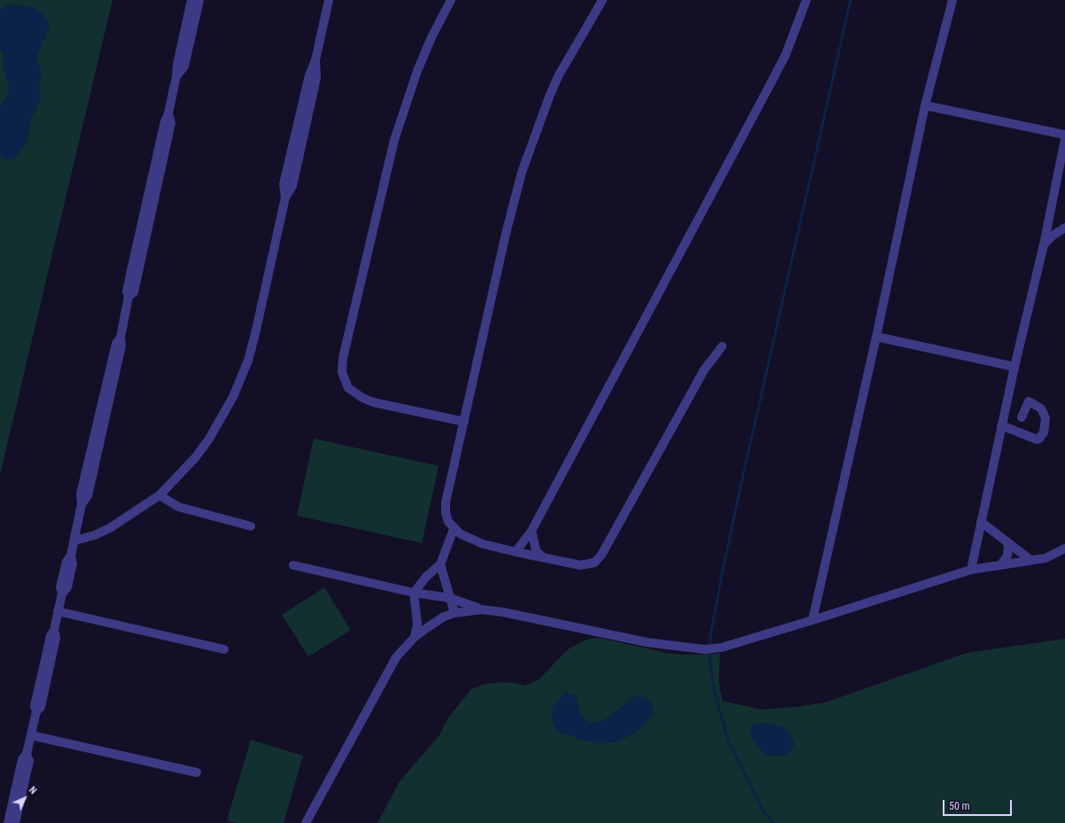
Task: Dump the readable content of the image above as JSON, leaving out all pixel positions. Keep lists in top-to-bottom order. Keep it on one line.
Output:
{"scale_bar":"50 m","north":"top right"}
